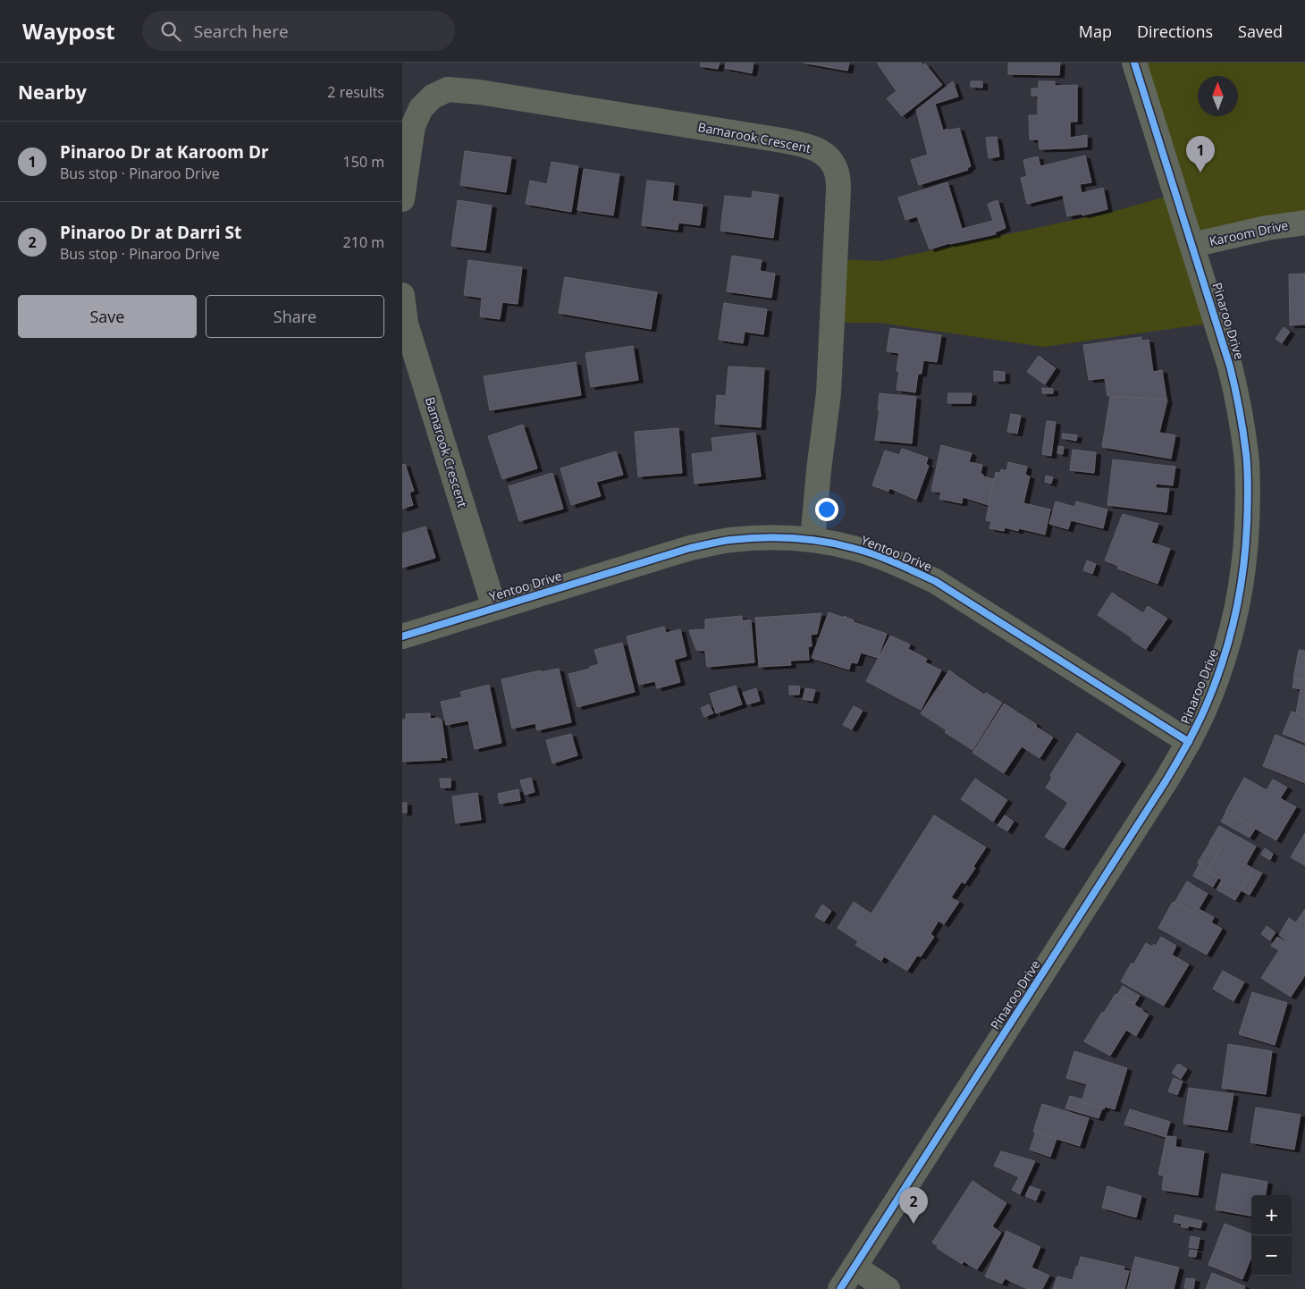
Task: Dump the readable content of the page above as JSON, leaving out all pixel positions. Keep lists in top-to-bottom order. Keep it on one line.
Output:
{"streets":{"street":["Bamarook Crescent","Karoom Drive","Pinaroo Drive","Yentoo Drive"]},"crossings":[["Bamarook Crescent","Yentoo Drive"],["Karoom Drive","Pinaroo Drive"],["Pinaroo Drive","Yentoo Drive"]],"north":"top","page":{"header":"Waypost","search":"Search here","nav":["Map","Directions","Saved"],"heading":["Nearby","2 results"],"list":[{"mark":"1","name":"Pinaroo Dr at Karoom Dr","note":"Bus stop · Pinaroo Drive","value":"150 m"},{"mark":"2","name":"Pinaroo Dr at Darri St","note":"Bus stop · Pinaroo Drive","value":"210 m"}],"pins":["1","2"],"buttons":["Save","Share"],"map_buttons":["+","−"]}}
